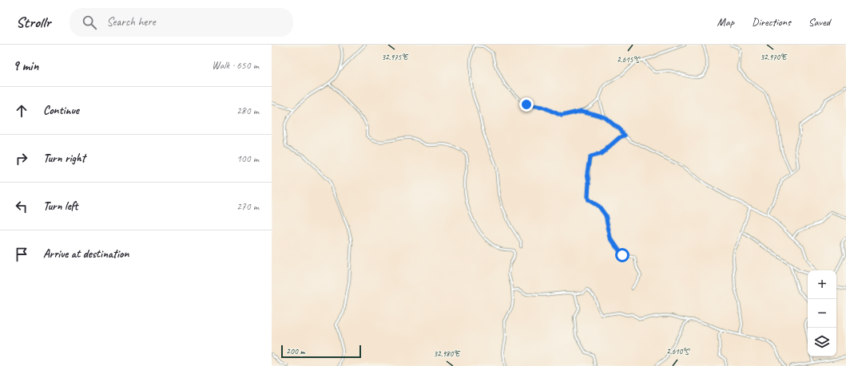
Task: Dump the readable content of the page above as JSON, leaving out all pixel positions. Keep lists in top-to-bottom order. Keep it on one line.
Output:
{"scale_bar":"200 m","page":{"header":"Strollr","search":"Search here","nav":["Map","Directions","Saved"],"heading":["9 min","Walk · 650 m"],"list":[["Continue","280 m"],["Turn right","100 m"],["Turn left","270 m"],"Arrive at destination"],"map_buttons":["+","−"],"scale":"200 m"},"coordinates":["32.975°E","32.970°E","2.615°S","2.610°S","32.980°E"]}
